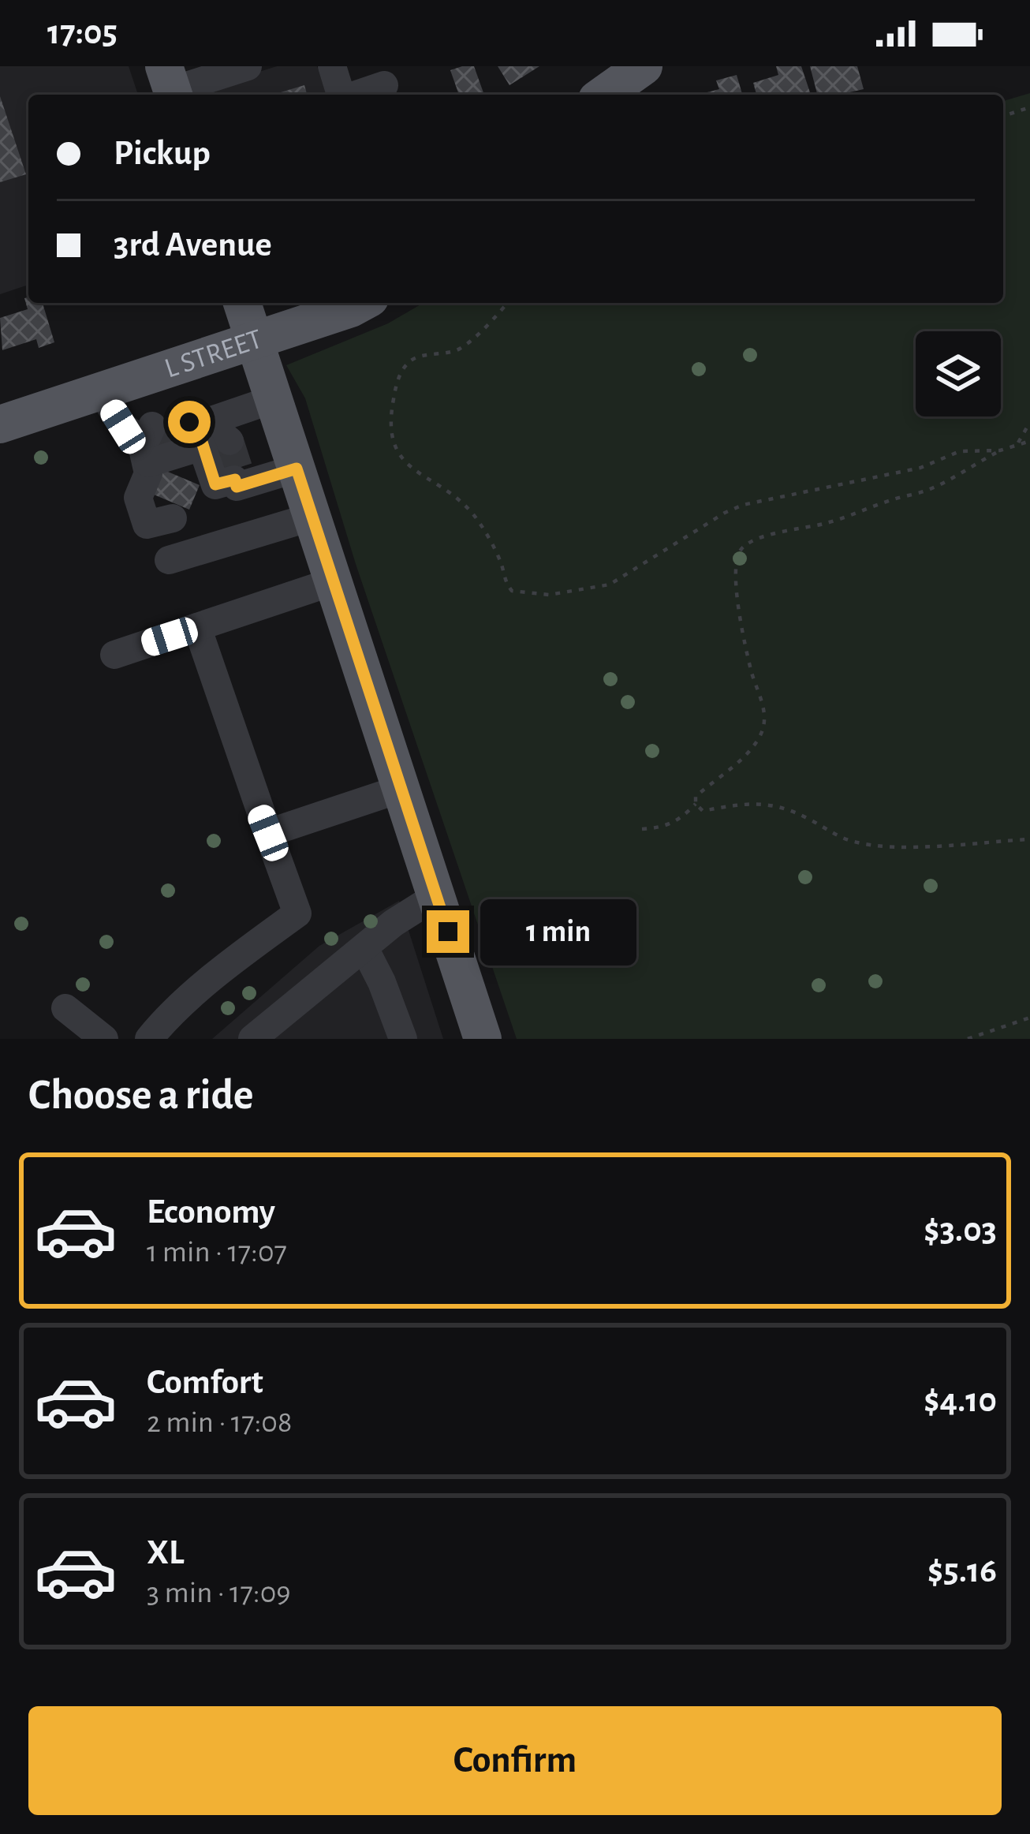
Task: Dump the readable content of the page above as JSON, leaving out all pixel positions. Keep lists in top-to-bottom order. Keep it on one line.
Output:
{"streets":{"main road":["L STREET"]},"page":{"status":"17:05","banner":["Pickup","3rd Avenue"],"bubble":"1 min","heading":"Choose a ride","list":[{"name":"Economy","note":"1 min · 17:07","value":"$3.03"},{"name":"Comfort","note":"2 min · 17:08","value":"$4.10"},{"name":"XL","note":"3 min · 17:09","value":"$5.16"}],"buttons":"Confirm"}}
